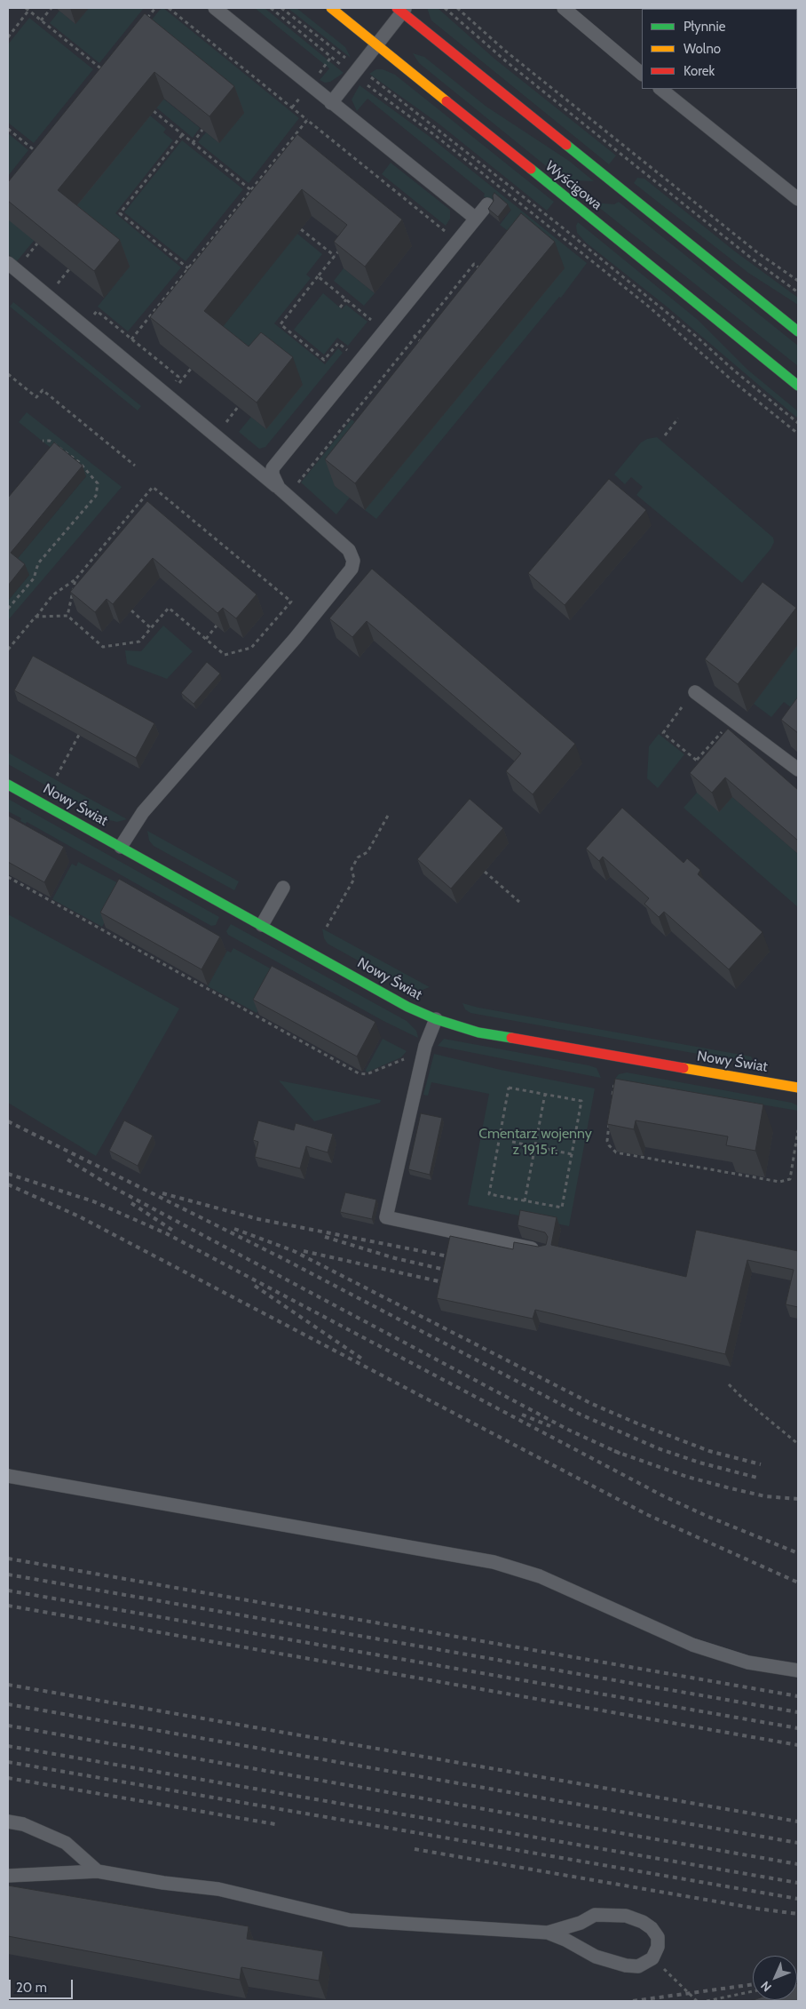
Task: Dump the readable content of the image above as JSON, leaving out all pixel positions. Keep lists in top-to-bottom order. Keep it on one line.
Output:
{"streets":{"main road":["Wyścigowa","Nowy Świat"]},"parks":["Cmentarz wojenny z 1915 r."],"legend":["Płynnie","Wolno","Korek"],"scale_bar":"20 m","north":"bottom left"}
